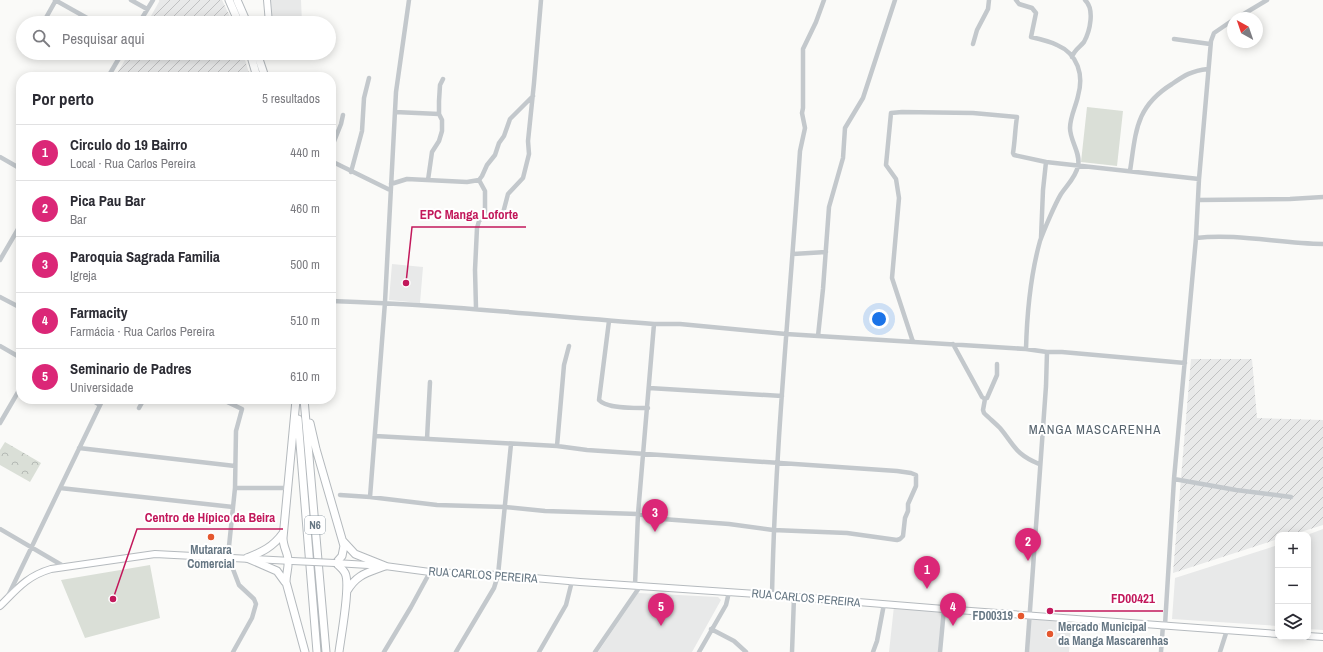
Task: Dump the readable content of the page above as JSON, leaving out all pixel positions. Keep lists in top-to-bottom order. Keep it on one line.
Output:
{"streets":{"highway":["N6"],"main road":["RUA CARLOS PEREIRA"]},"districts":["MANGA MASCARENHA"],"places":["EPC Manga Loforte","Mutarara Comercial","Centro de Hípico da Beira","FD00421","FD00319","Mercado Municipal da Manga Mascarenhas"],"north":"top left","page":{"search":"Pesquisar aqui","heading":["Por perto","5 resultados"],"list":[{"mark":"1","name":"Circulo do 19 Bairro","note":"Local · Rua Carlos Pereira","value":"440 m"},{"mark":"2","name":"Pica Pau Bar","note":"Bar","value":"460 m"},{"mark":"3","name":"Paroquia Sagrada Familia","note":"Igreja","value":"500 m"},{"mark":"4","name":"Farmacity","note":"Farmácia · Rua Carlos Pereira","value":"510 m"},{"mark":"5","name":"Seminario de Padres","note":"Universidade","value":"610 m"}],"pins":["3","2","1","4","5"],"map_buttons":["+","−"]}}
